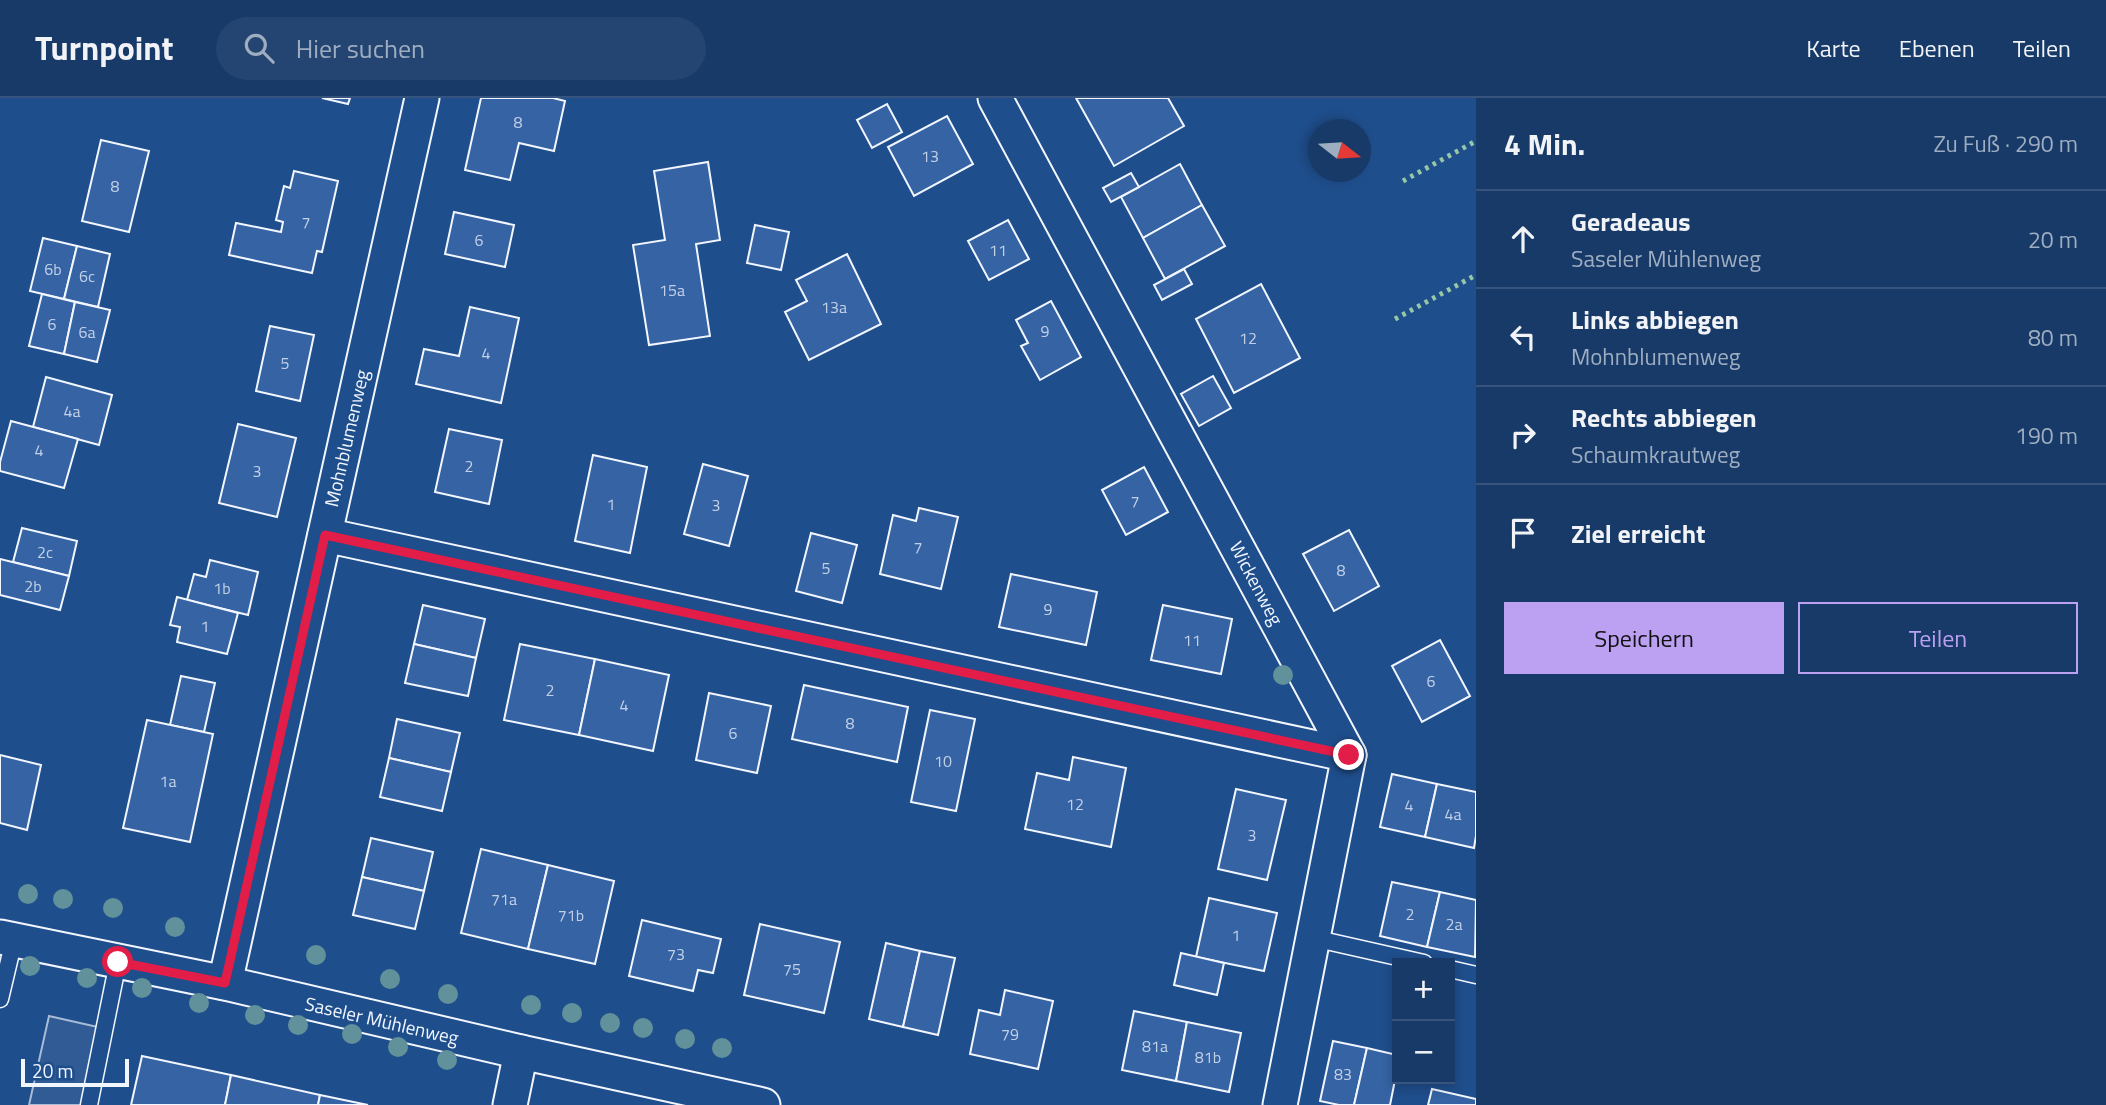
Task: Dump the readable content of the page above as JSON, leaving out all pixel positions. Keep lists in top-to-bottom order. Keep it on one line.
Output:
{"streets":{"street":["Mohnblumenweg","Wickenweg","Saseler Mühlenweg"]},"crossings":[["Mohnblumenweg","Saseler Mühlenweg"]],"house_numbers":["8","13","8","7","6","11","6b","6c","15a","13a","6","9","6a","12","4","5","4a","4","2","3","7","1","3","7","2c","5","8","2b","1b","9","1","11","6","2","4","8","6","10","1a","12","4","4a","3","71a","2","71b","2a","1","73","75","79","81a","81b","83"],"scale_bar":"20 m","north":"right","page":{"header":"Turnpoint","search":"Hier suchen","nav":["Karte","Ebenen","Teilen"],"heading":["4 Min.","Zu Fuß · 290 m"],"list":[["Geradeaus","Saseler Mühlenweg","20 m"],["Links abbiegen","Mohnblumenweg","80 m"],["Rechts abbiegen","Schaumkrautweg","190 m"],"Ziel erreicht"],"buttons":["Speichern","Teilen"],"map_buttons":["+","−"],"scale":"20 m"}}
